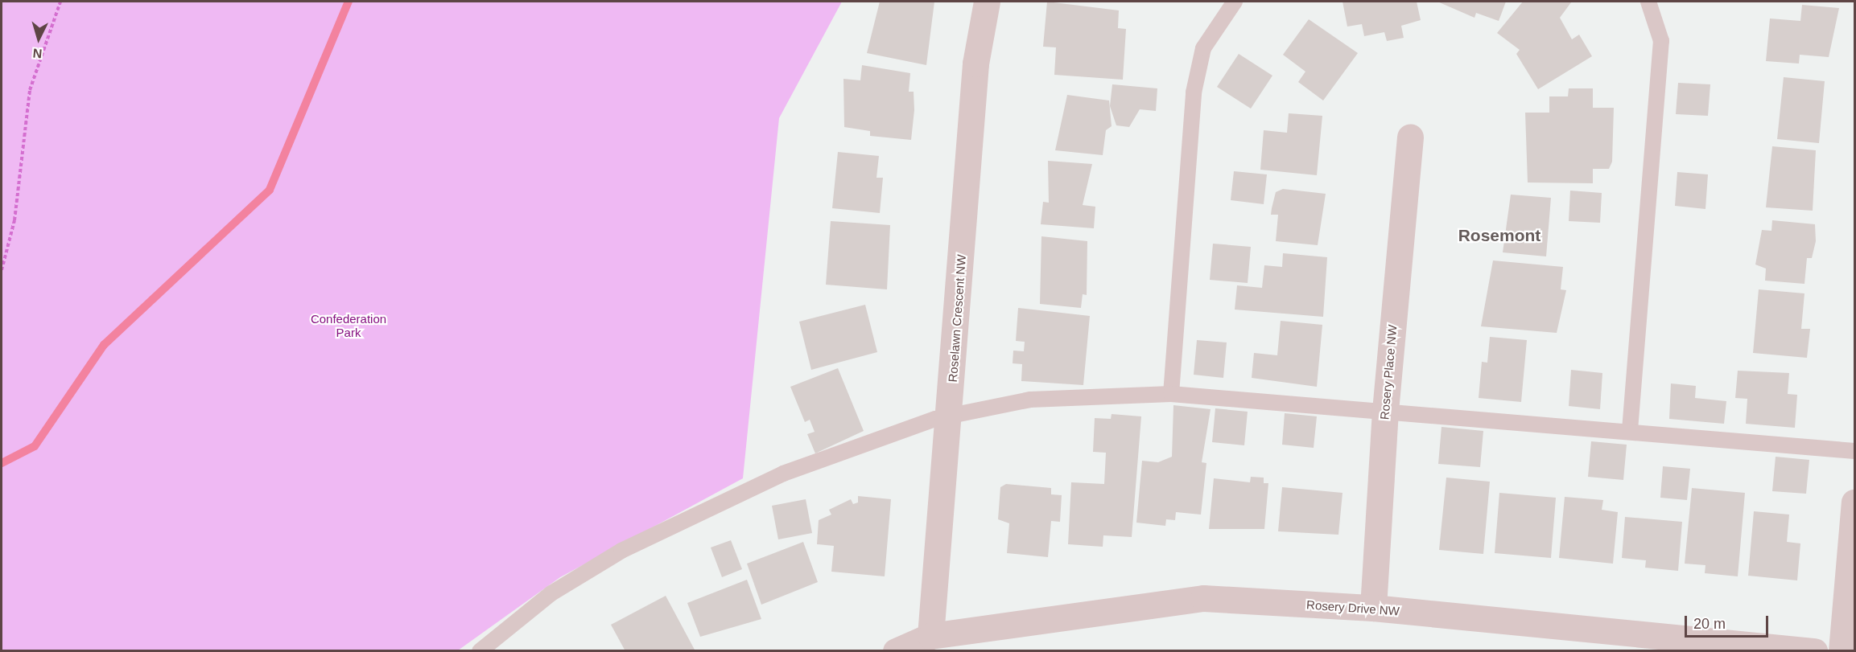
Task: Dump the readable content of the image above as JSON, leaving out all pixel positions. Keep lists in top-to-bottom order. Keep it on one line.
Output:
{"streets":{"street":["Roselawn Crescent NW","Rosery Place NW","Rosery Drive NW"]},"crossings":[["Roselawn Crescent NW","Rosery Drive NW"],["Rosery Place NW","Rosery Drive NW"]],"districts":["Rosemont"],"parks":["Confederation Park"],"scale_bar":"20 m","north":"bottom"}
